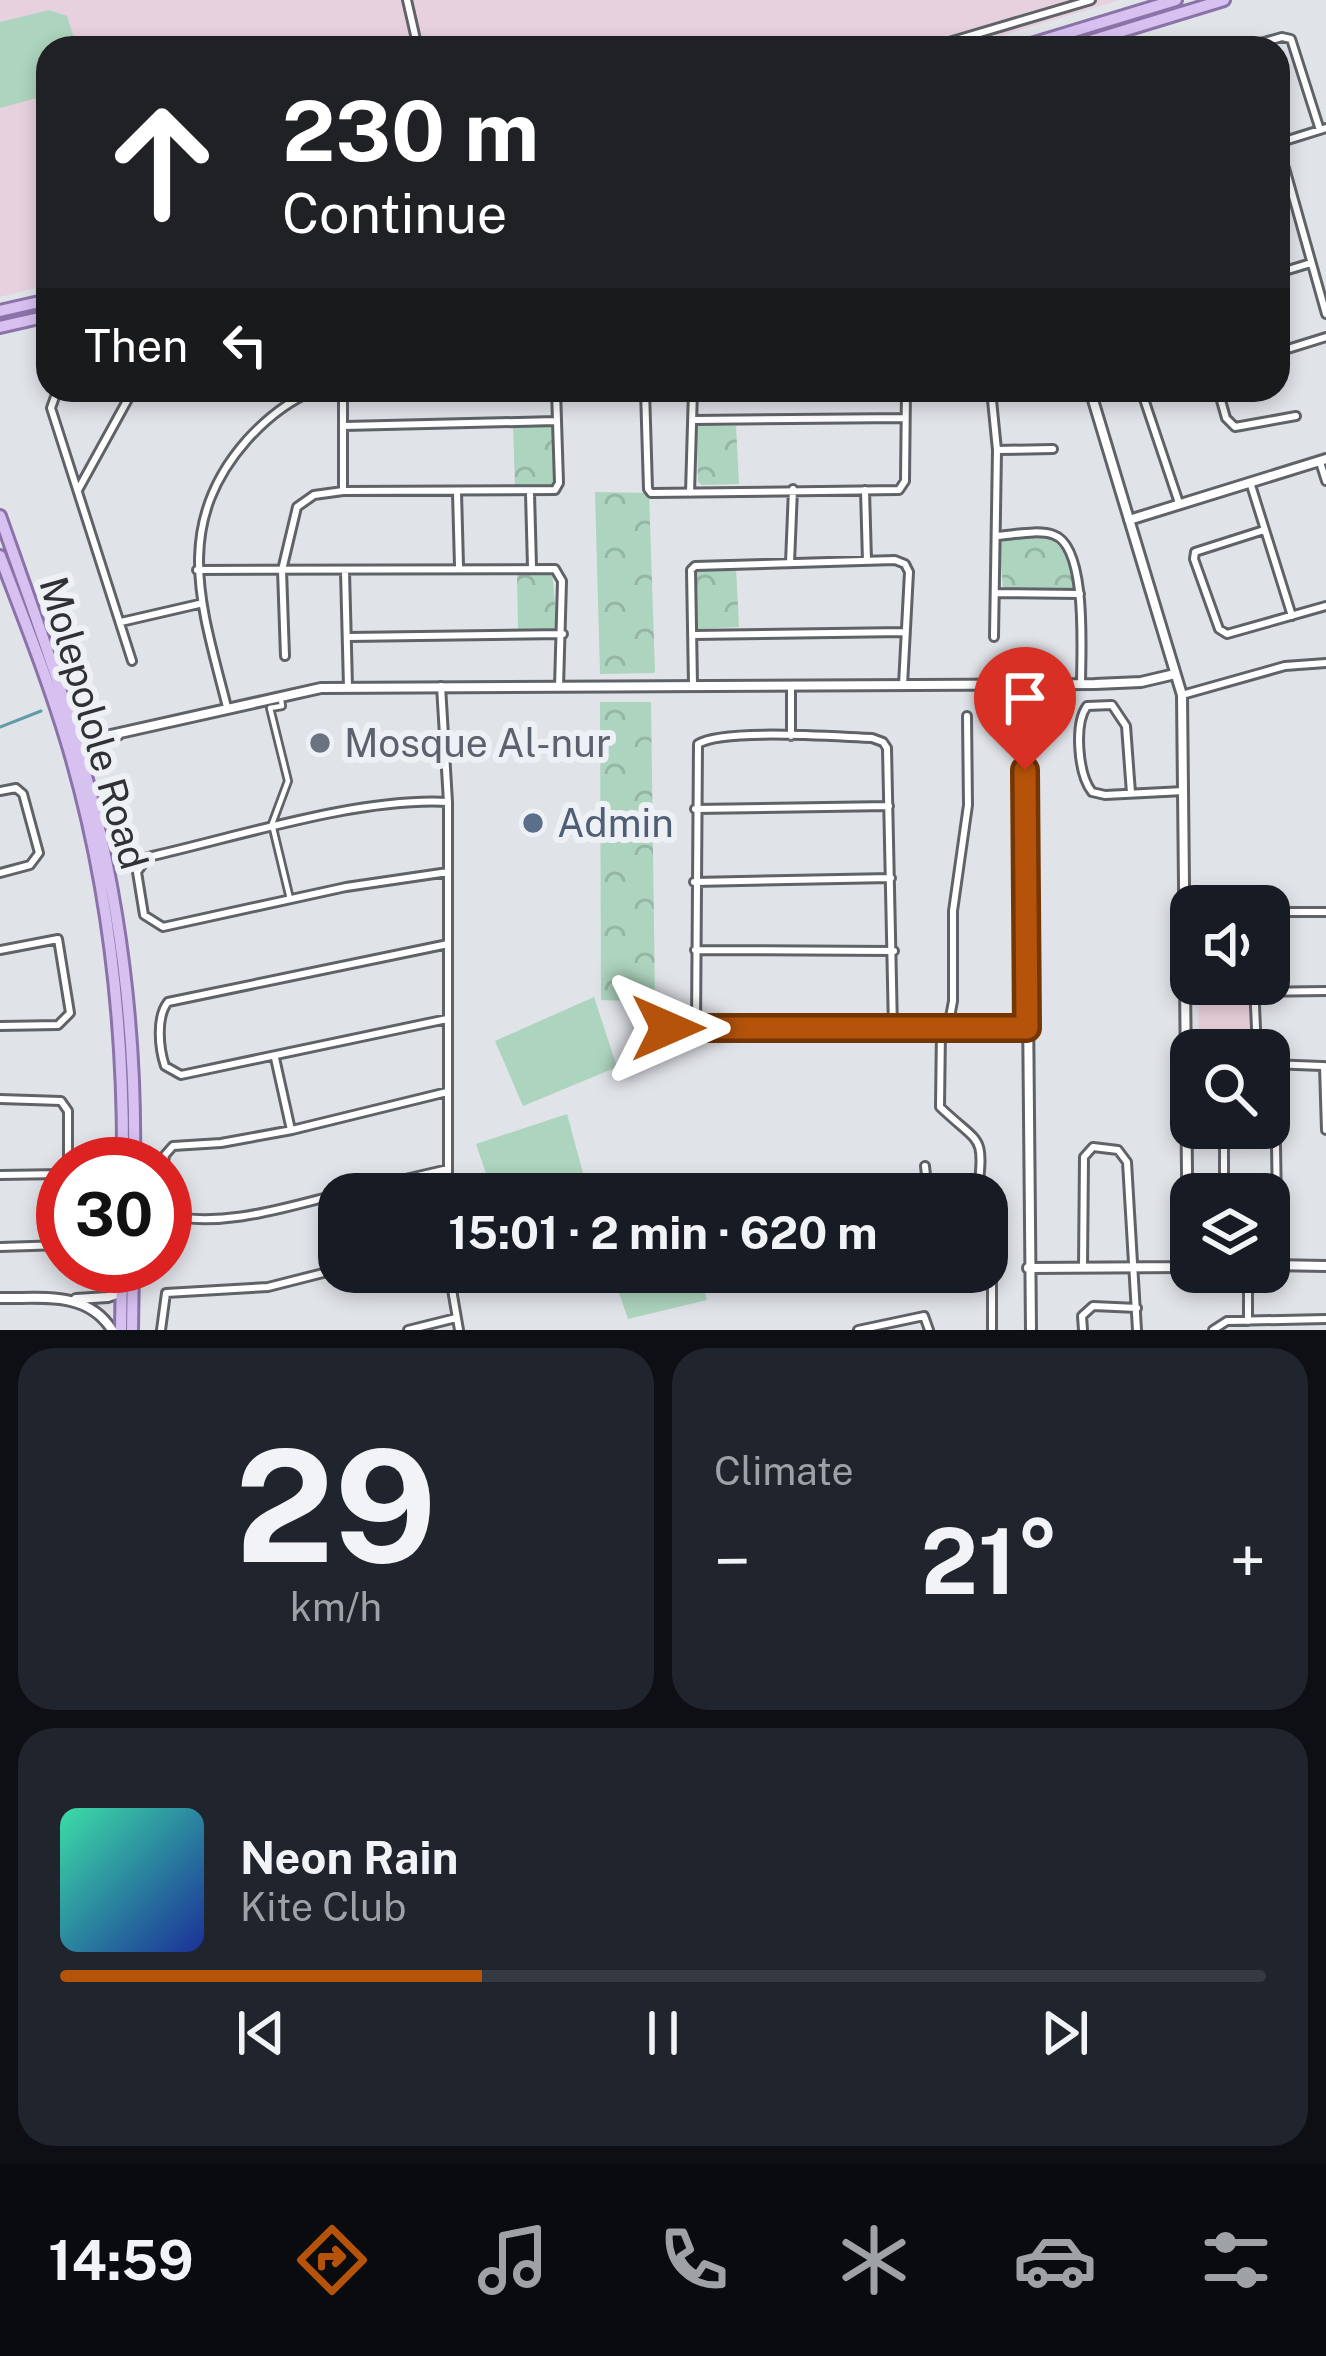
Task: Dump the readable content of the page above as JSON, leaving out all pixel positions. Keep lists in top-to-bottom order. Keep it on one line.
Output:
{"streets":{"main road":["Molepolole Road"]},"places":["Mosque Al-nur","Admin"],"page":{"turn":["230 m","Continue"],"then":"Then","limit":"30","trip":"15:01 · 2 min · 620 m","tile":[["29","km/h"],"Climate"],"heat":["−","21°","+"],"song":["Neon Rain","Kite Club"],"tabs":"14:59"}}
